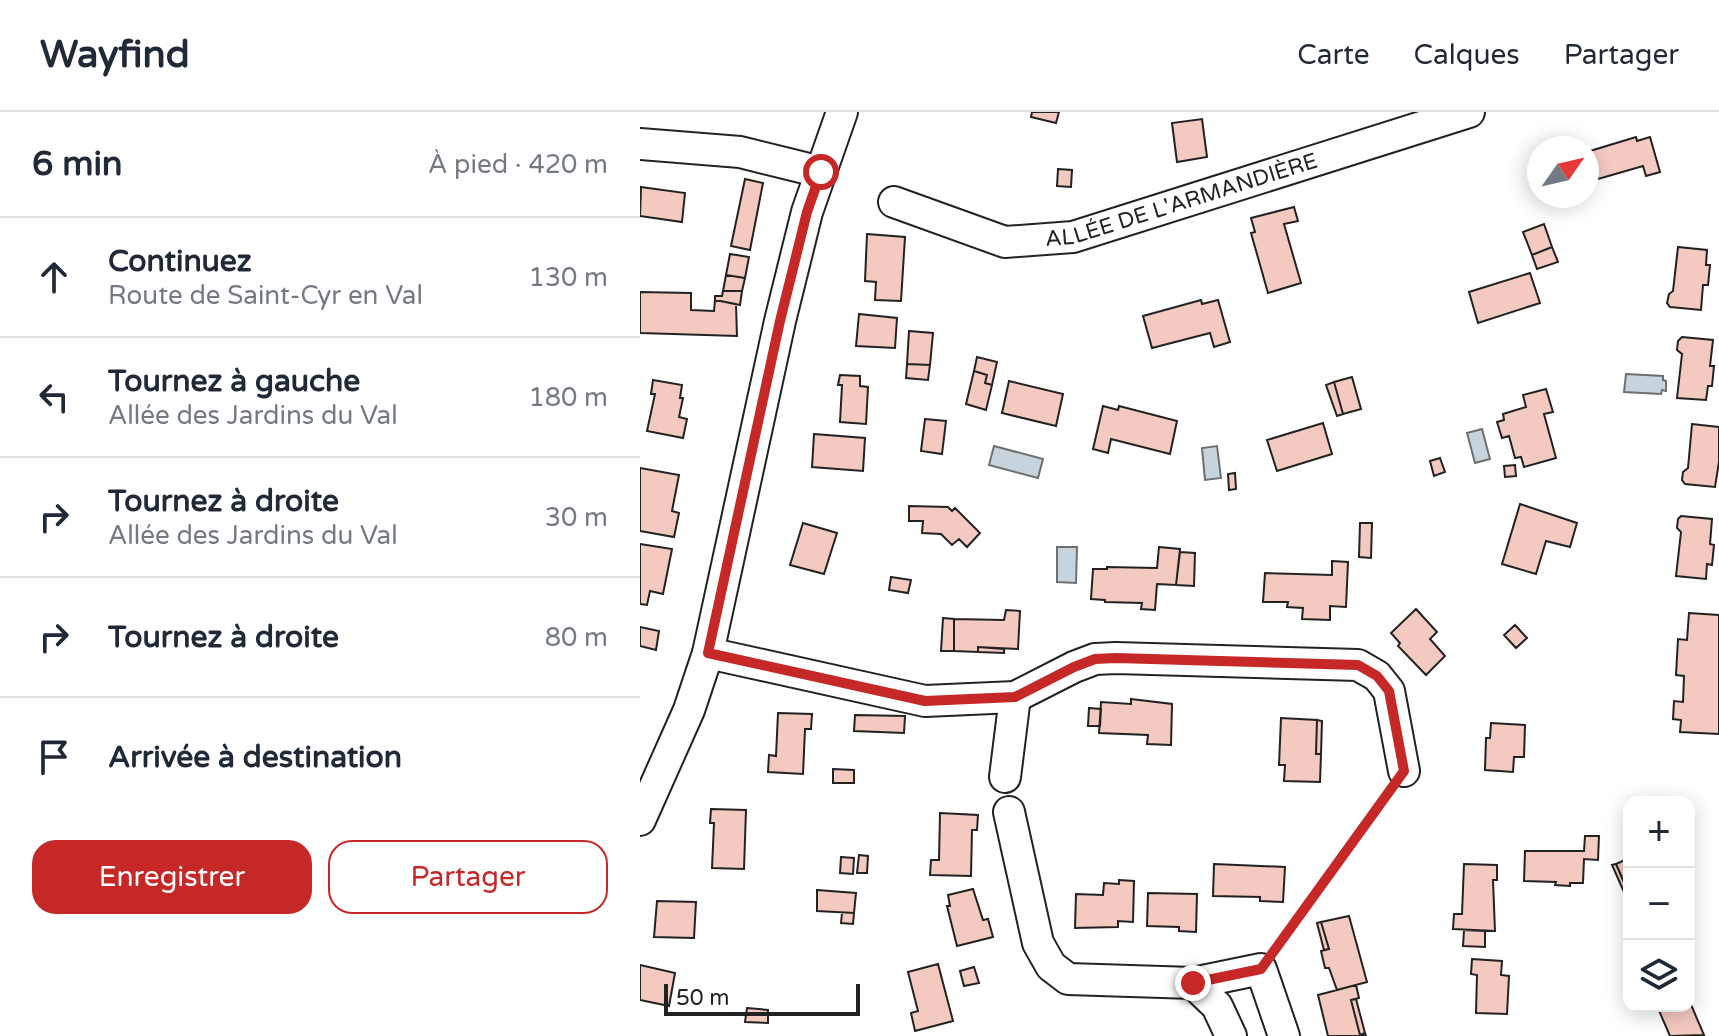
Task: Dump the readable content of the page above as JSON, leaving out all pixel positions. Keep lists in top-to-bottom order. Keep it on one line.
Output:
{"streets":{"street":["ALLÉE DE L'ARMANDIÈRE"]},"scale_bar":"50 m","north":"top right","page":{"header":"Wayfind","nav":["Carte","Calques","Partager"],"heading":["6 min","À pied · 420 m"],"list":[["Continuez","Route de Saint-Cyr en Val","130 m"],["Tournez à gauche","Allée des Jardins du Val","180 m"],["Tournez à droite","Allée des Jardins du Val","30 m"],["Tournez à droite","80 m"],"Arrivée à destination"],"map_buttons":["+","−"],"buttons":["Enregistrer","Partager"],"scale":"50 m"}}
